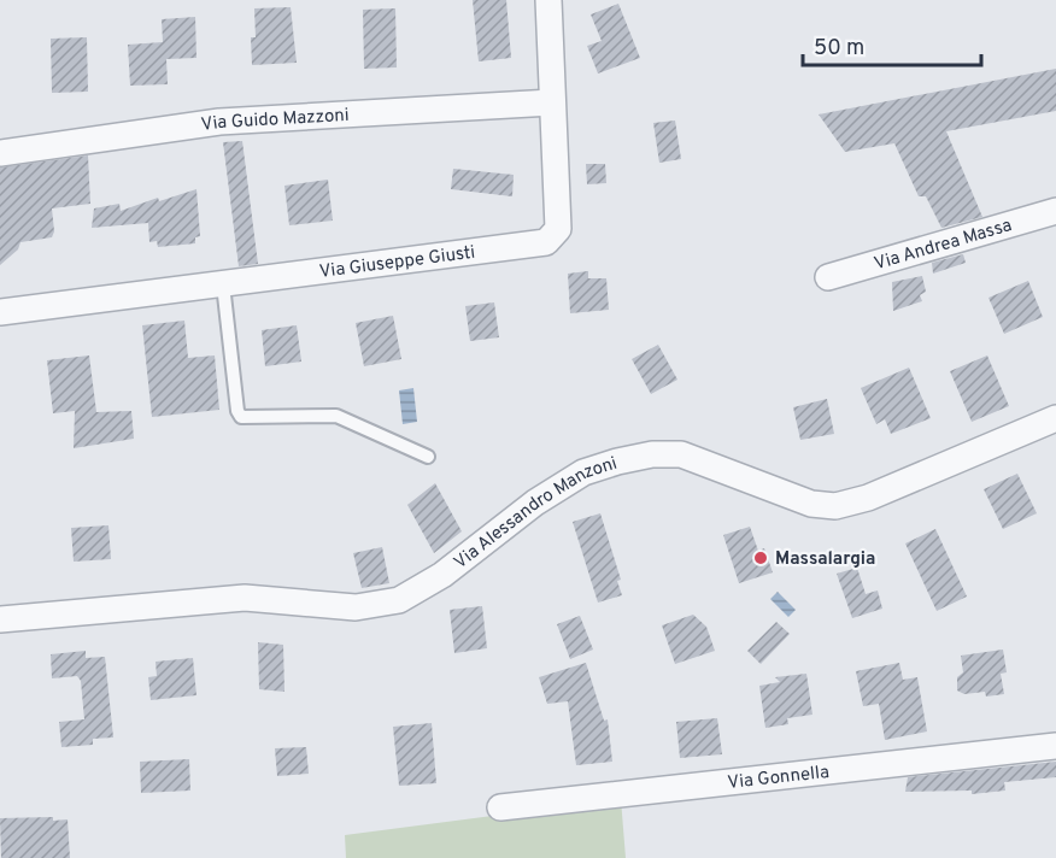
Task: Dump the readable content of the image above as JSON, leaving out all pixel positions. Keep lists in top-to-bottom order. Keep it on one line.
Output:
{"streets":{"street":["Via Guido Mazzoni","Via Andrea Massa","Via Giuseppe Giusti","Via Alessandro Manzoni","Via Gonnella"]},"crossings":[["Via Guido Mazzoni","Via Giuseppe Giusti"]],"places":["Massalargia"],"scale_bar":"50 m"}
